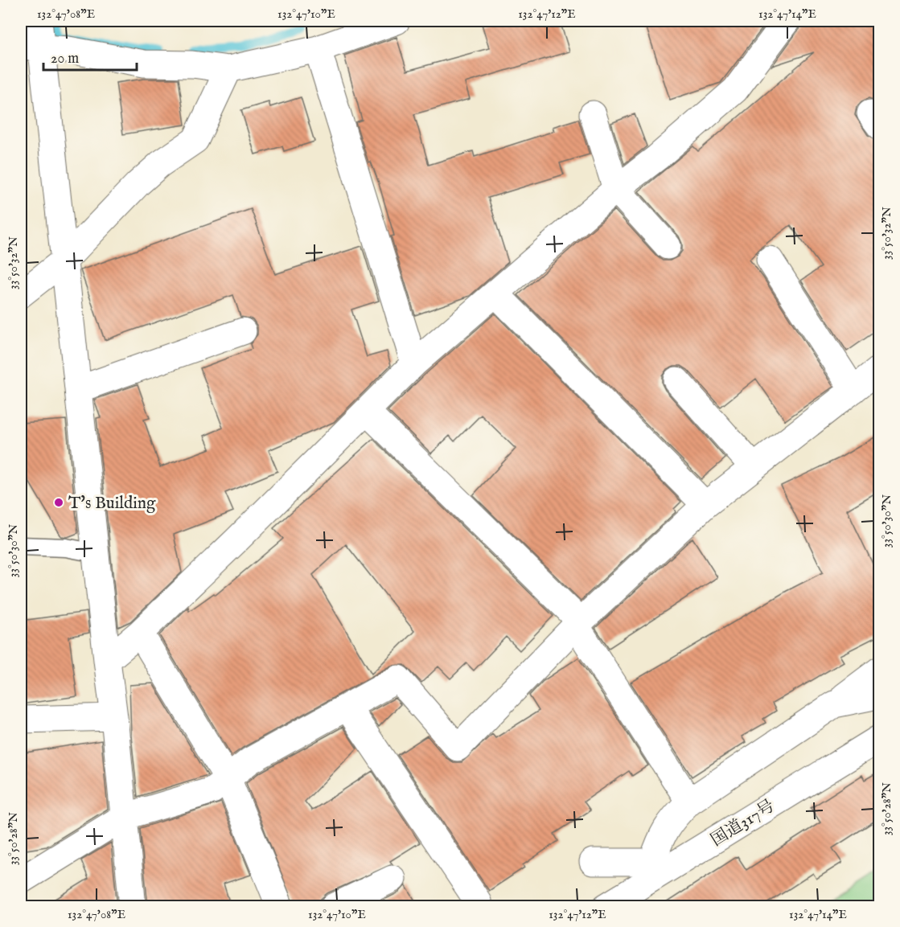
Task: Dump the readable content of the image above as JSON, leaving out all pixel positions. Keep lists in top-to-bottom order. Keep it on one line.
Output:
{"streets":{"main road":["国道317号"]},"places":["T's Building"],"scale_bar":"20 m","coordinates":["132°47'08\"E","132°47'10\"E","132°47'12\"E","132°47'14\"E","33°50'32\"N","33°50'30\"N","33°50'28\"N"]}
